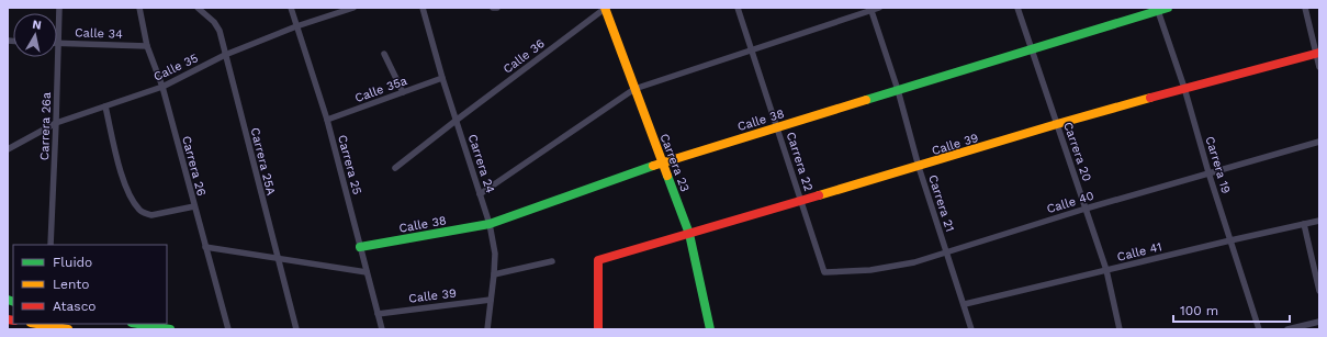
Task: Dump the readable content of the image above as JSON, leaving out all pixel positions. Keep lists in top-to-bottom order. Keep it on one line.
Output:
{"streets":{"street":["Calle 34","Calle 36","Calle 35","Calle 35a","Calle 38","Carrera 26a","Calle 39","Carrera 20","Carrera 25A","Carrera 22","Carrera 23","Carrera 24","Carrera 25","Carrera 19","Carrera 26","Calle 40","Carrera 21","Calle 41"]},"crossings":[["Calle 34","Carrera 26a"],["Calle 34","Carrera 26"],["Calle 36","Carrera 23"],["Calle 36","Carrera 24"],["Calle 35","Carrera 26a"],["Calle 35","Carrera 25A"],["Calle 35","Carrera 25"],["Calle 35","Carrera 26"],["Calle 35a","Carrera 24"],["Calle 35a","Carrera 25"],["Calle 38","Carrera 20"],["Calle 38","Carrera 22"],["Calle 38","Carrera 23"],["Calle 38","Carrera 24"],["Calle 38","Carrera 25"],["Calle 38","Carrera 19"],["Calle 38","Carrera 21"],["Calle 39","Carrera 20"],["Calle 39","Carrera 22"],["Calle 39","Carrera 23"],["Calle 39","Carrera 24"],["Calle 39","Carrera 25"],["Calle 39","Carrera 19"],["Calle 39","Carrera 21"],["Carrera 20","Calle 40"],["Carrera 20","Calle 41"],["Carrera 22","Calle 40"],["Carrera 19","Calle 40"],["Carrera 19","Calle 41"],["Calle 40","Carrera 21"],["Carrera 21","Calle 41"]],"legend":["Fluido","Lento","Atasco"],"scale_bar":"100 m","north":"top"}
